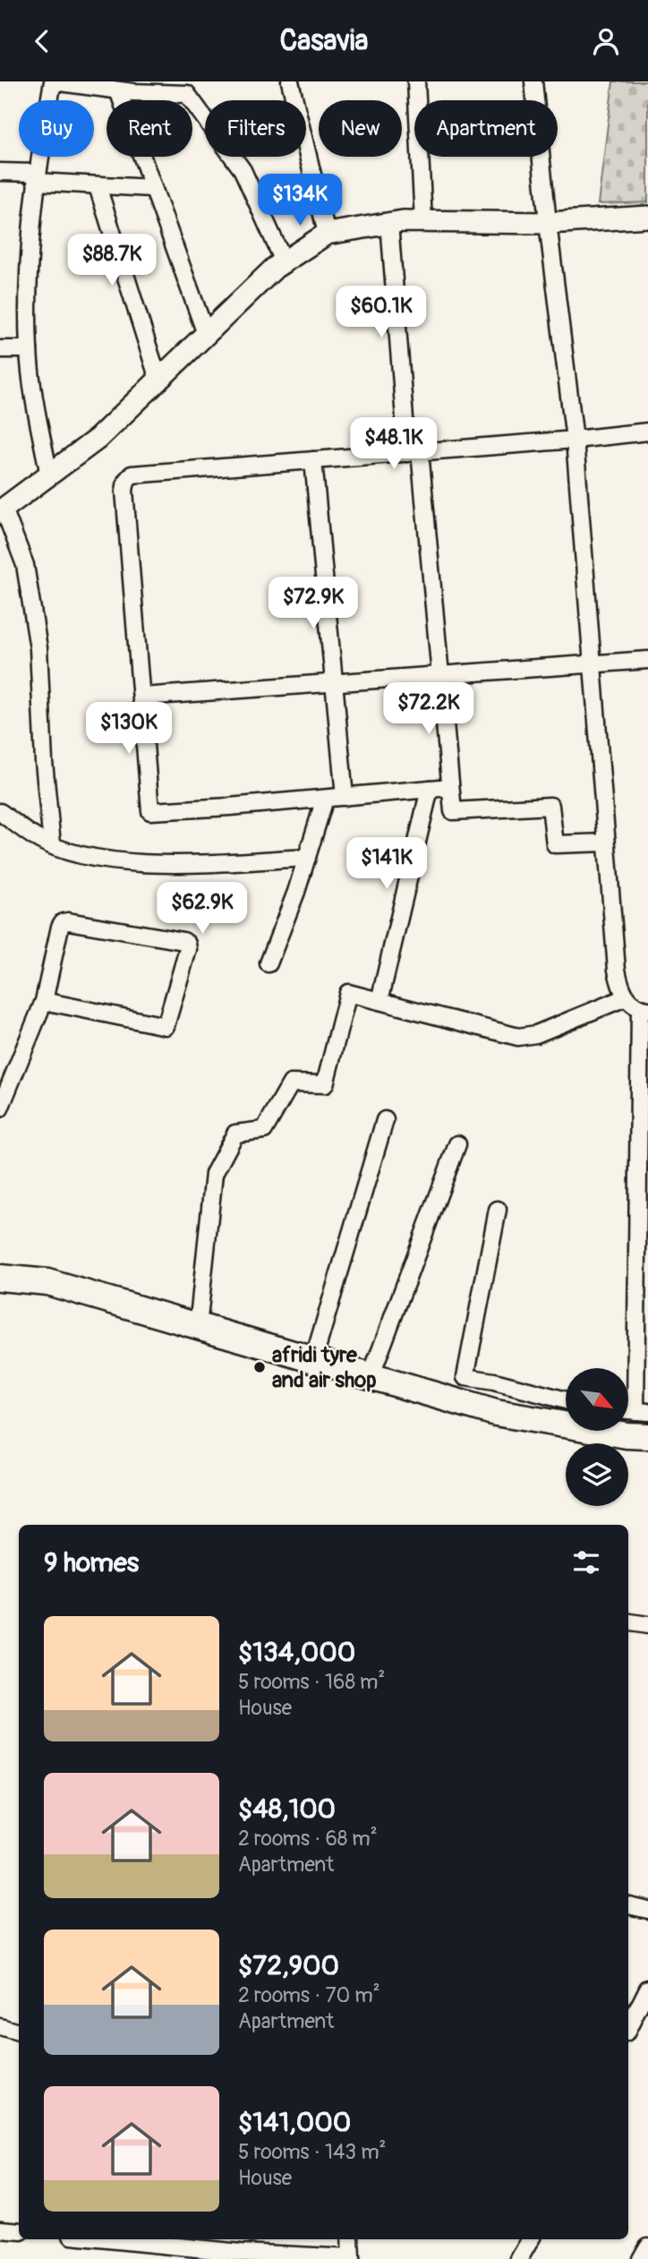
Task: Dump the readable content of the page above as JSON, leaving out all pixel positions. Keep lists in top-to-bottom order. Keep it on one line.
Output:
{"places":["afridi tyre and air shop"],"north":"bottom right","page":{"header":"Casavia","chip":["Buy","Rent","Filters","New","Apartment"],"price":["$134K","$88.7K","$60.1K","$48.1K","$72.9K","$72.2K","$130K","$141K","$62.9K"],"heading":"9 homes","list":[{"name":"$134,000","note":"5 rooms · 168 m² · House"},{"name":"$48,100","note":"2 rooms · 68 m² · Apartment"},{"name":"$72,900","note":"2 rooms · 70 m² · Apartment"},{"name":"$141,000","note":"5 rooms · 143 m² · House"}]}}
